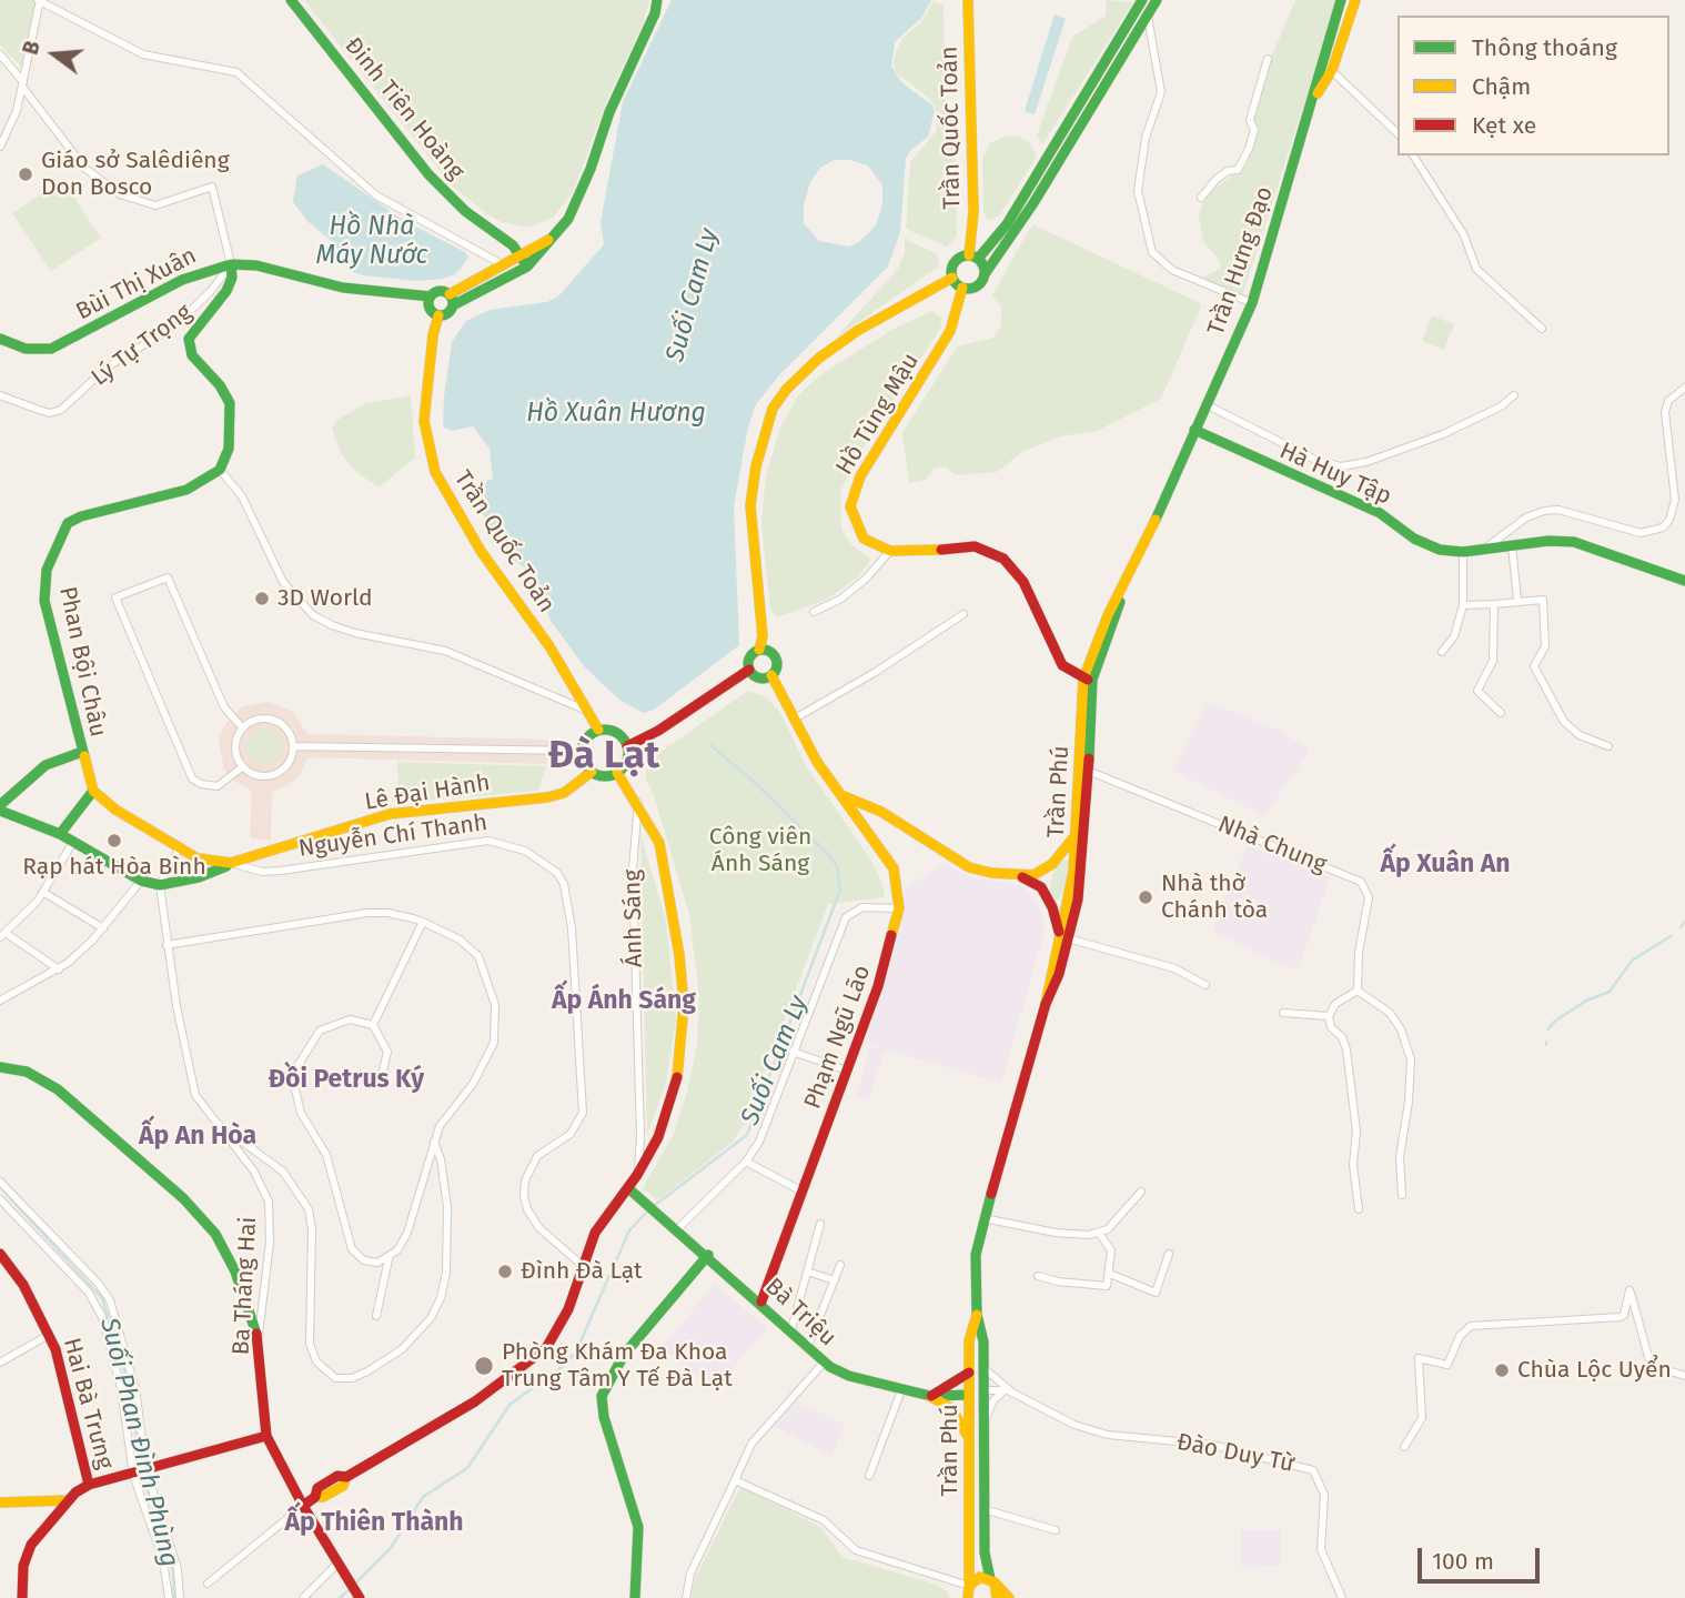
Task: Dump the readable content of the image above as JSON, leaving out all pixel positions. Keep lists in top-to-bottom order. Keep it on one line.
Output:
{"streets":{"main road":["Đinh Tiên Hoàng","Trần Quốc Toản","Trần Hưng Đạo","Bùi Thị Xuân","Hồ Tùng Mậu","Hà Huy Tập","Phan Bội Châu","Trần Phú","Lê Đại Hành","Phạm Ngũ Lão","Ba Tháng Hai","Bà Triệu","Hai Bà Trưng"],"street":["Lý Tự Trọng","Nguyễn Chí Thanh","Nhà Chung","Ánh Sáng","Đào Duy Từ"]},"crossings":[["Trần Quốc Toản","Bùi Thị Xuân"],["Trần Quốc Toản","Hồ Tùng Mậu"],["Trần Quốc Toản","Lê Đại Hành"],["Trần Hưng Đạo","Hà Huy Tập"],["Trần Hưng Đạo","Trần Phú"],["Bùi Thị Xuân","Lý Tự Trọng"],["Hà Huy Tập","Trần Phú"],["Phan Bội Châu","Lê Đại Hành"],["Trần Phú","Nhà Chung"],["Trần Phú","Bà Triệu"],["Trần Phú","Đào Duy Từ"],["Lê Đại Hành","Nguyễn Chí Thanh"],["Phạm Ngũ Lão","Bà Triệu"],["Bà Triệu","Đào Duy Từ"]],"districts":["Đà Lạt","Ấp Xuân An","Ấp Ánh Sáng","Đồi Petrus Ký","Ấp An Hòa","Ấp Thiên Thành"],"water":["Hồ Nhà Máy Nước","Suối Cam Ly","Hồ Xuân Hương","Suối Phan Đình Phùng"],"parks":["Công viên Ánh Sáng"],"places":["Giáo sở Salêdiêng Don Bosco","3D World","Rạp hát Hòa Bình","Nhà thờ Chánh tòa","Đình Đà Lạt","Phòng Khám Đa Khoa Trung Tâm Y Tế Đà Lạt","Chùa Lộc Uyển"],"legend":["Thông thoáng","Chậm","Kẹt xe"],"scale_bar":"100 m","north":"left"}
